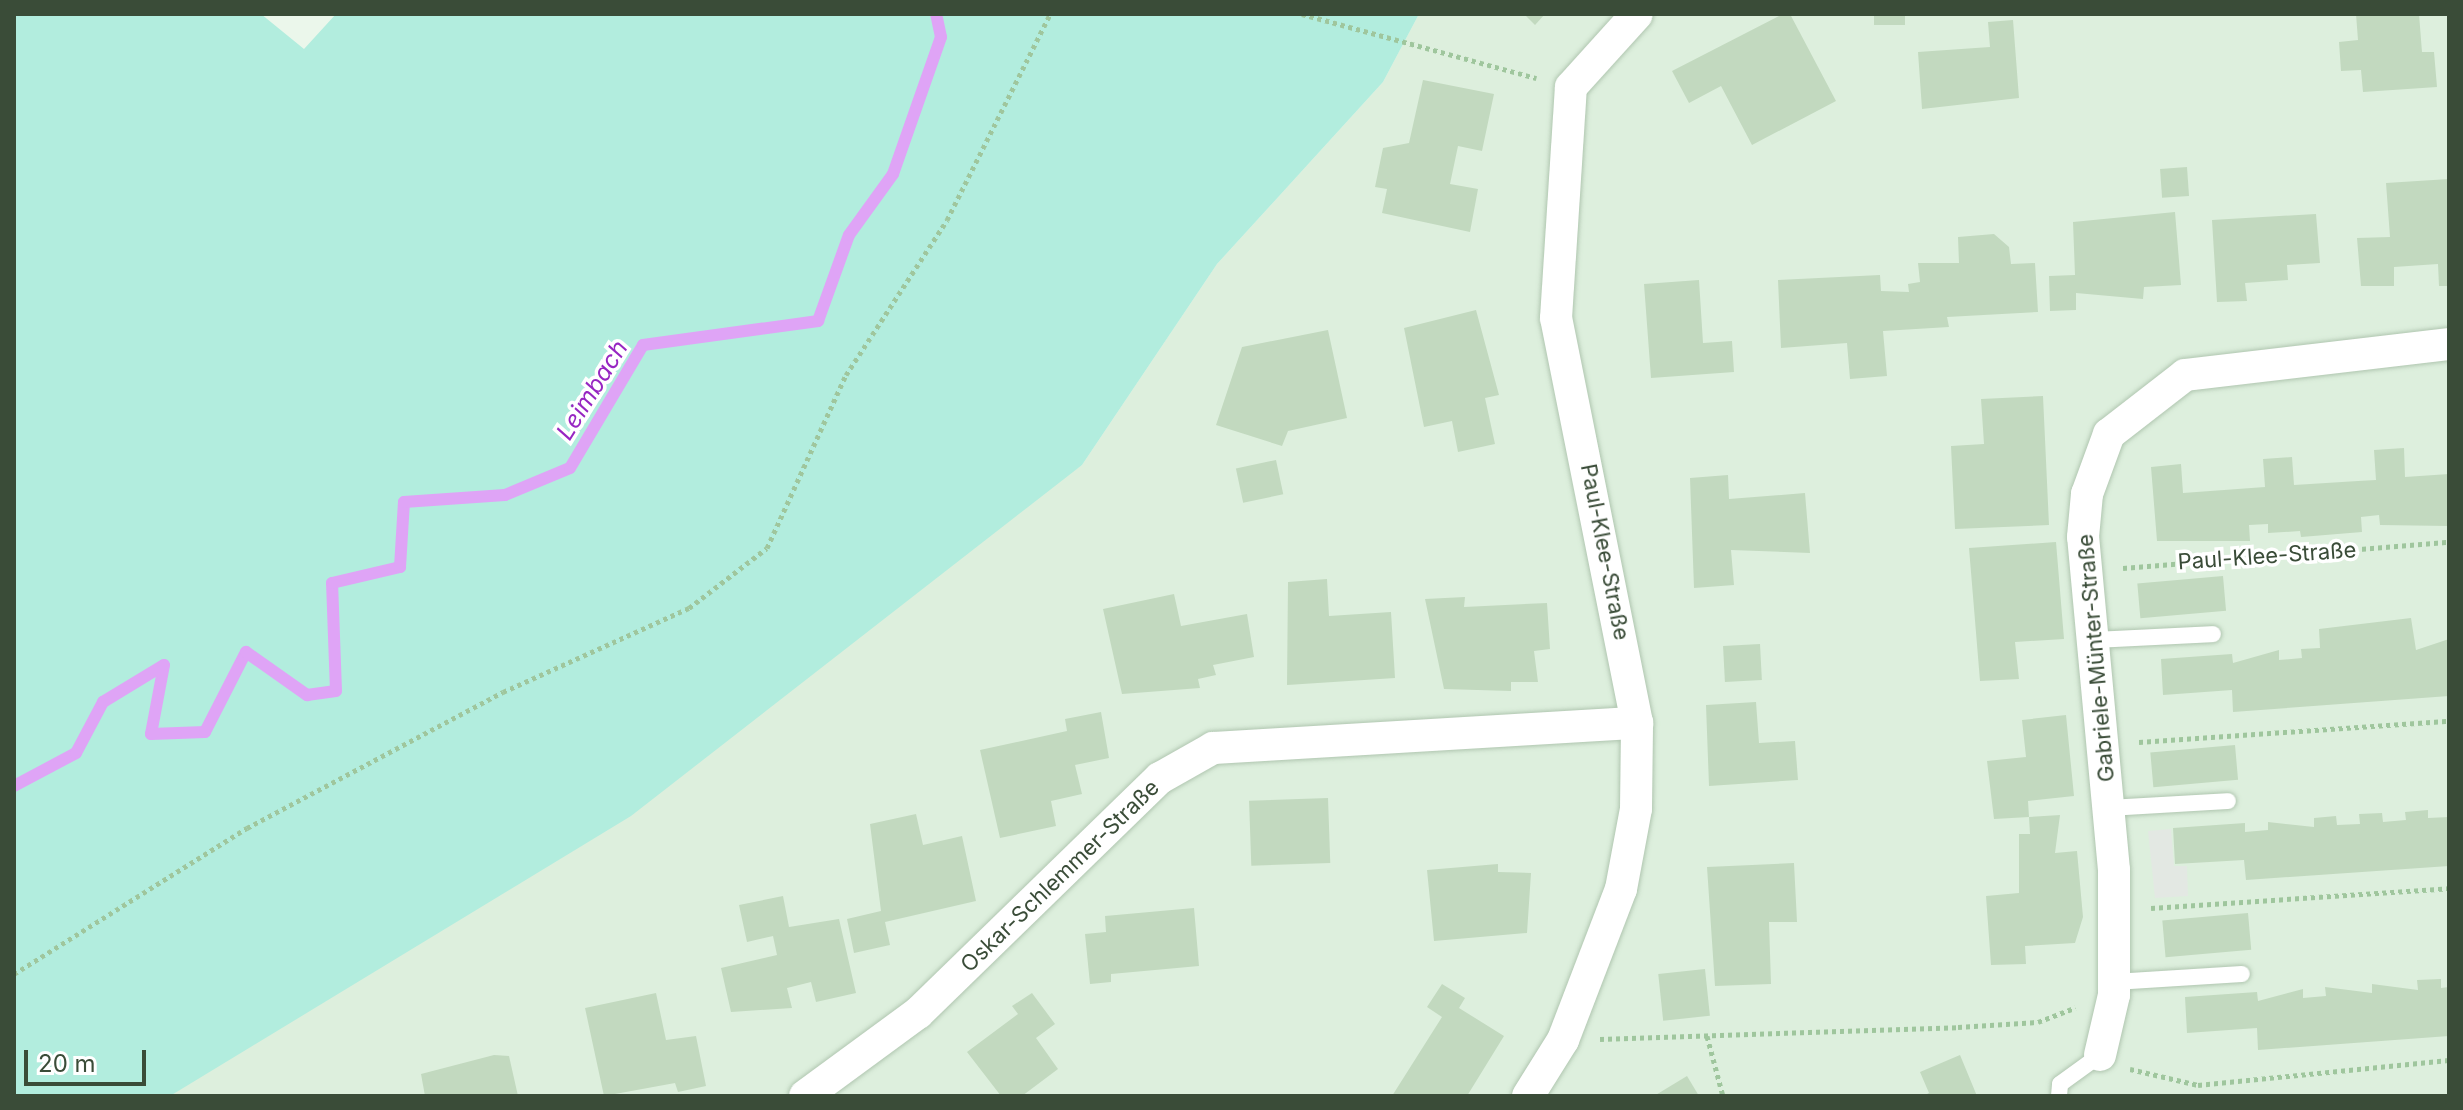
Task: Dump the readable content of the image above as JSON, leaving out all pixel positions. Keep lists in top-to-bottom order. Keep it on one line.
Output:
{"streets":{"street":["Paul-Klee-Straße","Gabriele-Münter-Straße","Oskar-Schlemmer-Straße"]},"crossings":[["Paul-Klee-Straße","Gabriele-Münter-Straße"],["Paul-Klee-Straße","Oskar-Schlemmer-Straße"]],"water":["Leimbach"],"scale_bar":"20 m"}
